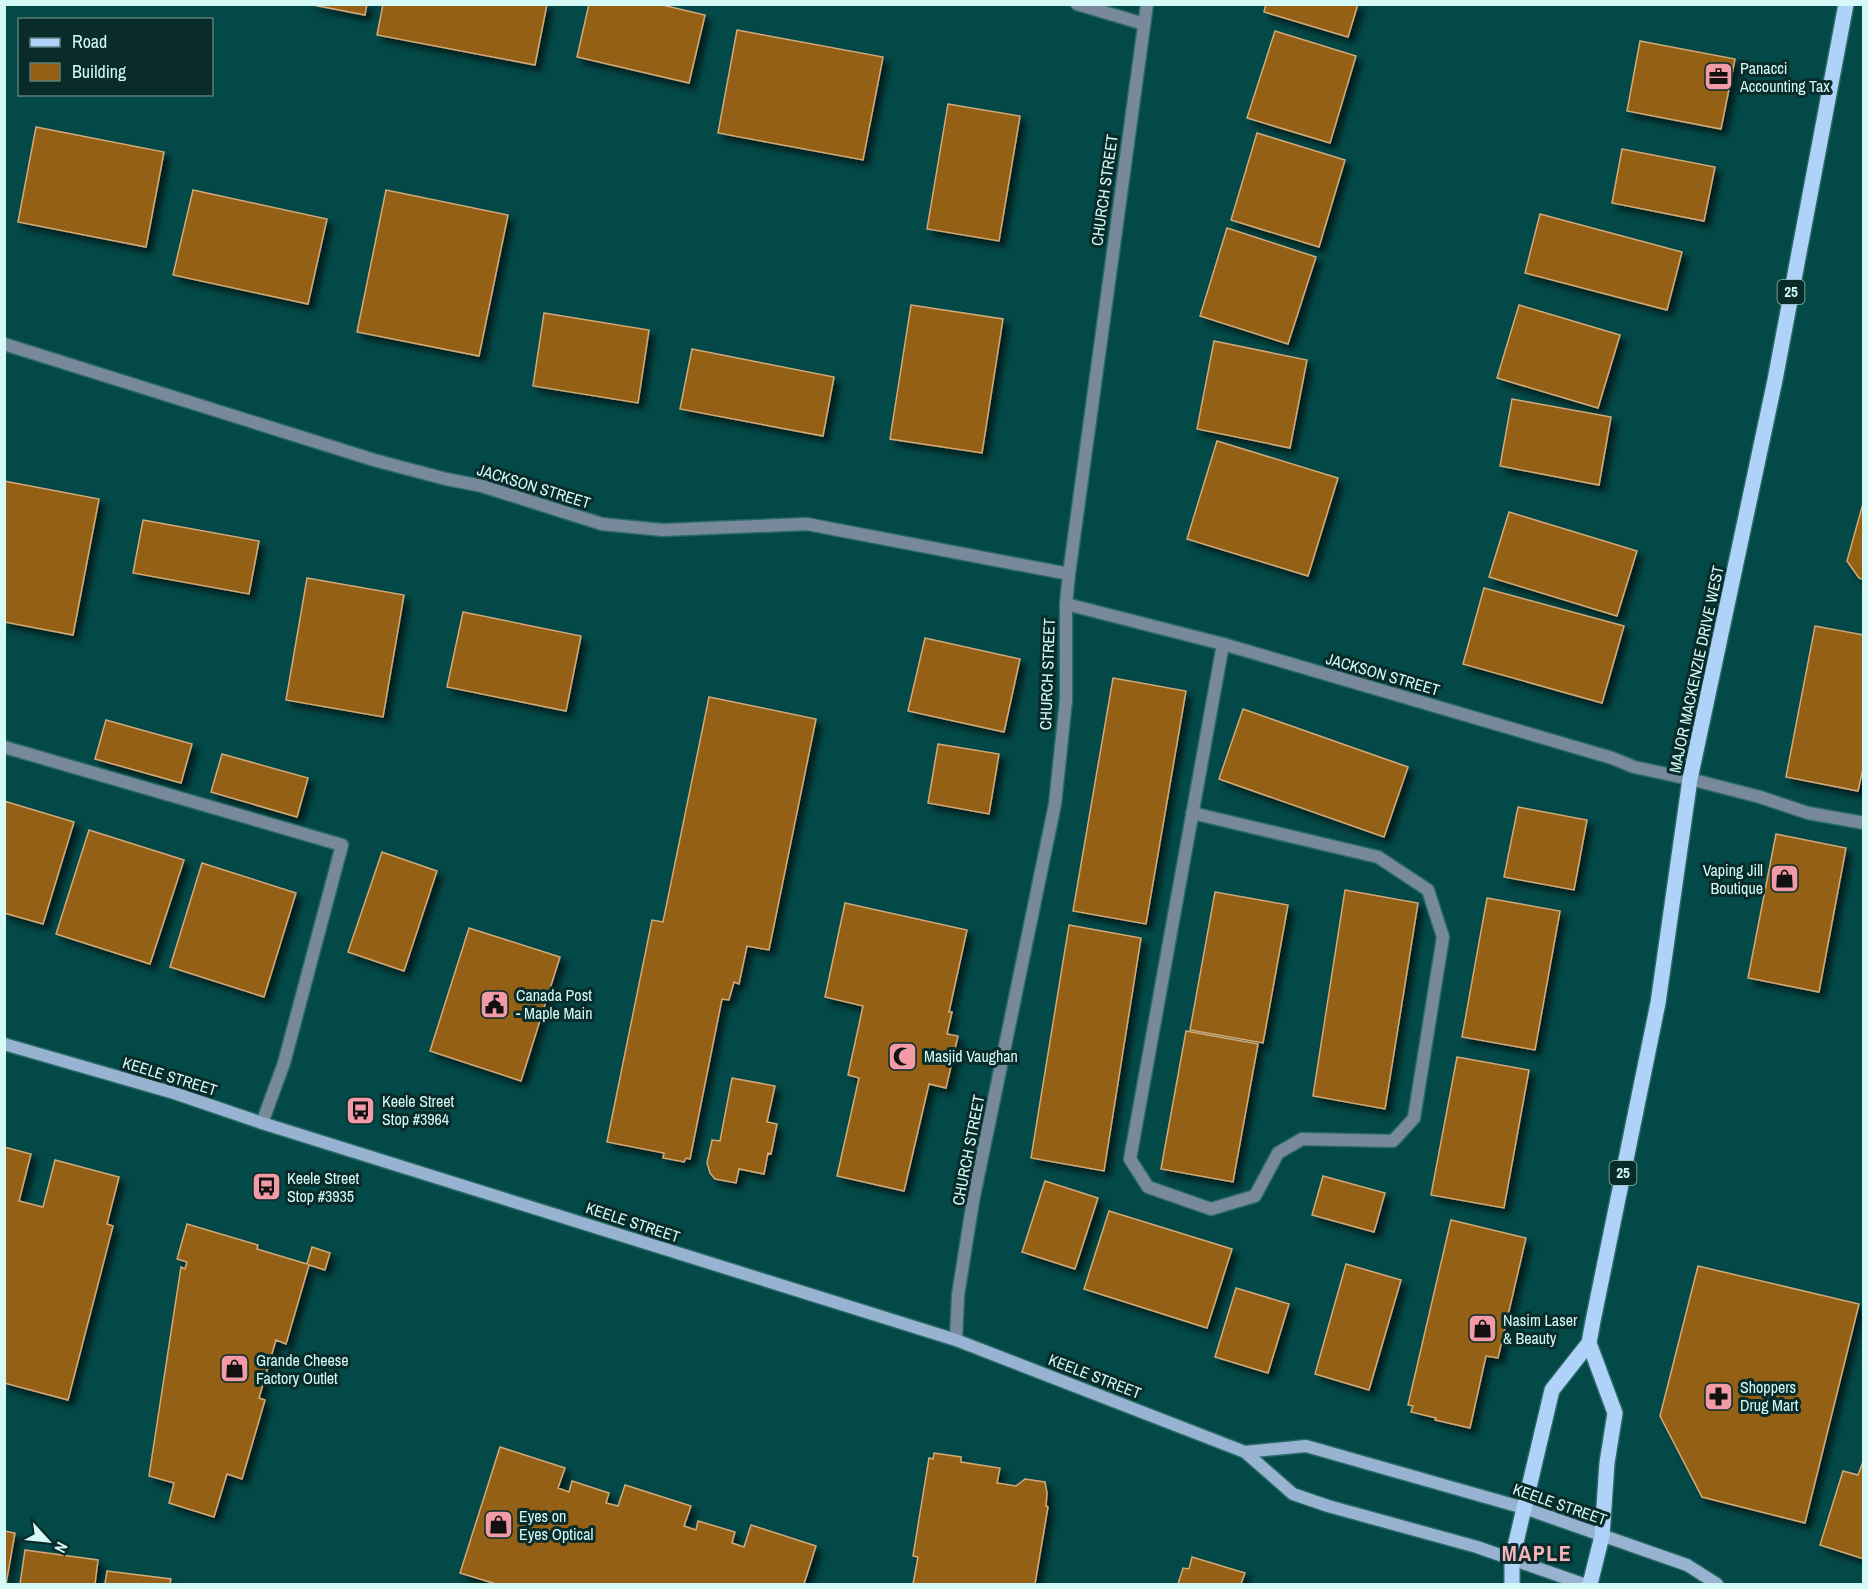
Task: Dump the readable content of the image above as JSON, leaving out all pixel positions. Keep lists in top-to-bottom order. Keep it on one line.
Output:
{"streets":{"main road":["25","MAJOR MACKENZIE DRIVE WEST","KEELE STREET"],"street":["CHURCH STREET","JACKSON STREET"]},"crossings":[["CHURCH STREET","JACKSON STREET"],["CHURCH STREET","KEELE STREET"],["JACKSON STREET","MAJOR MACKENZIE DRIVE WEST"],["MAJOR MACKENZIE DRIVE WEST","KEELE STREET"]],"districts":["MAPLE"],"places":{"office":["Panacci Accounting Tax"],"shop":["Vaping Jill Boutique","Nasim Laser & Beauty","Grande Cheese Factory Outlet","Eyes on Eyes Optical"],"public building":["Canada Post - Maple Main"],"mosque":["Masjid Vaughan"],"bus stop":["Keele Street Stop #3964","Keele Street Stop #3935"],"pharmacy":["Shoppers Drug Mart"]},"legend":["Road","Building"],"north":"bottom right"}
